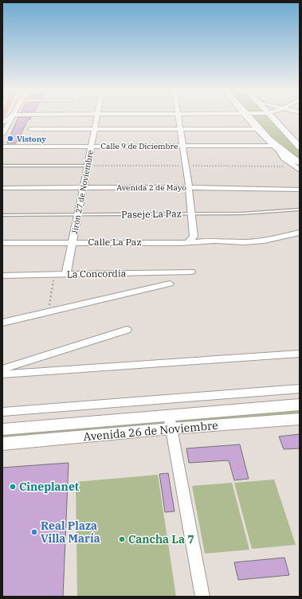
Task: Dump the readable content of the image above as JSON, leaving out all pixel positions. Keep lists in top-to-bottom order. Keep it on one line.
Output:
{"streets":{"main road":["Avenida 26 de Noviembre"],"street":["Calle 9 de Diciembre","Avenida 2 de Mayo","Jirón 27 de Noviembre","Calle La Paz","La Concordia"],"lane":["Paseje La Paz"]},"crossings":[["Calle 9 de Diciembre","Jirón 27 de Noviembre"],["Avenida 2 de Mayo","Jirón 27 de Noviembre"],["Jirón 27 de Noviembre","Paseje La Paz"],["Jirón 27 de Noviembre","Calle La Paz"],["Jirón 27 de Noviembre","La Concordia"]],"places":["Vistony","Cineplanet","Real Plaza Villa María","Cancha La 7"]}
